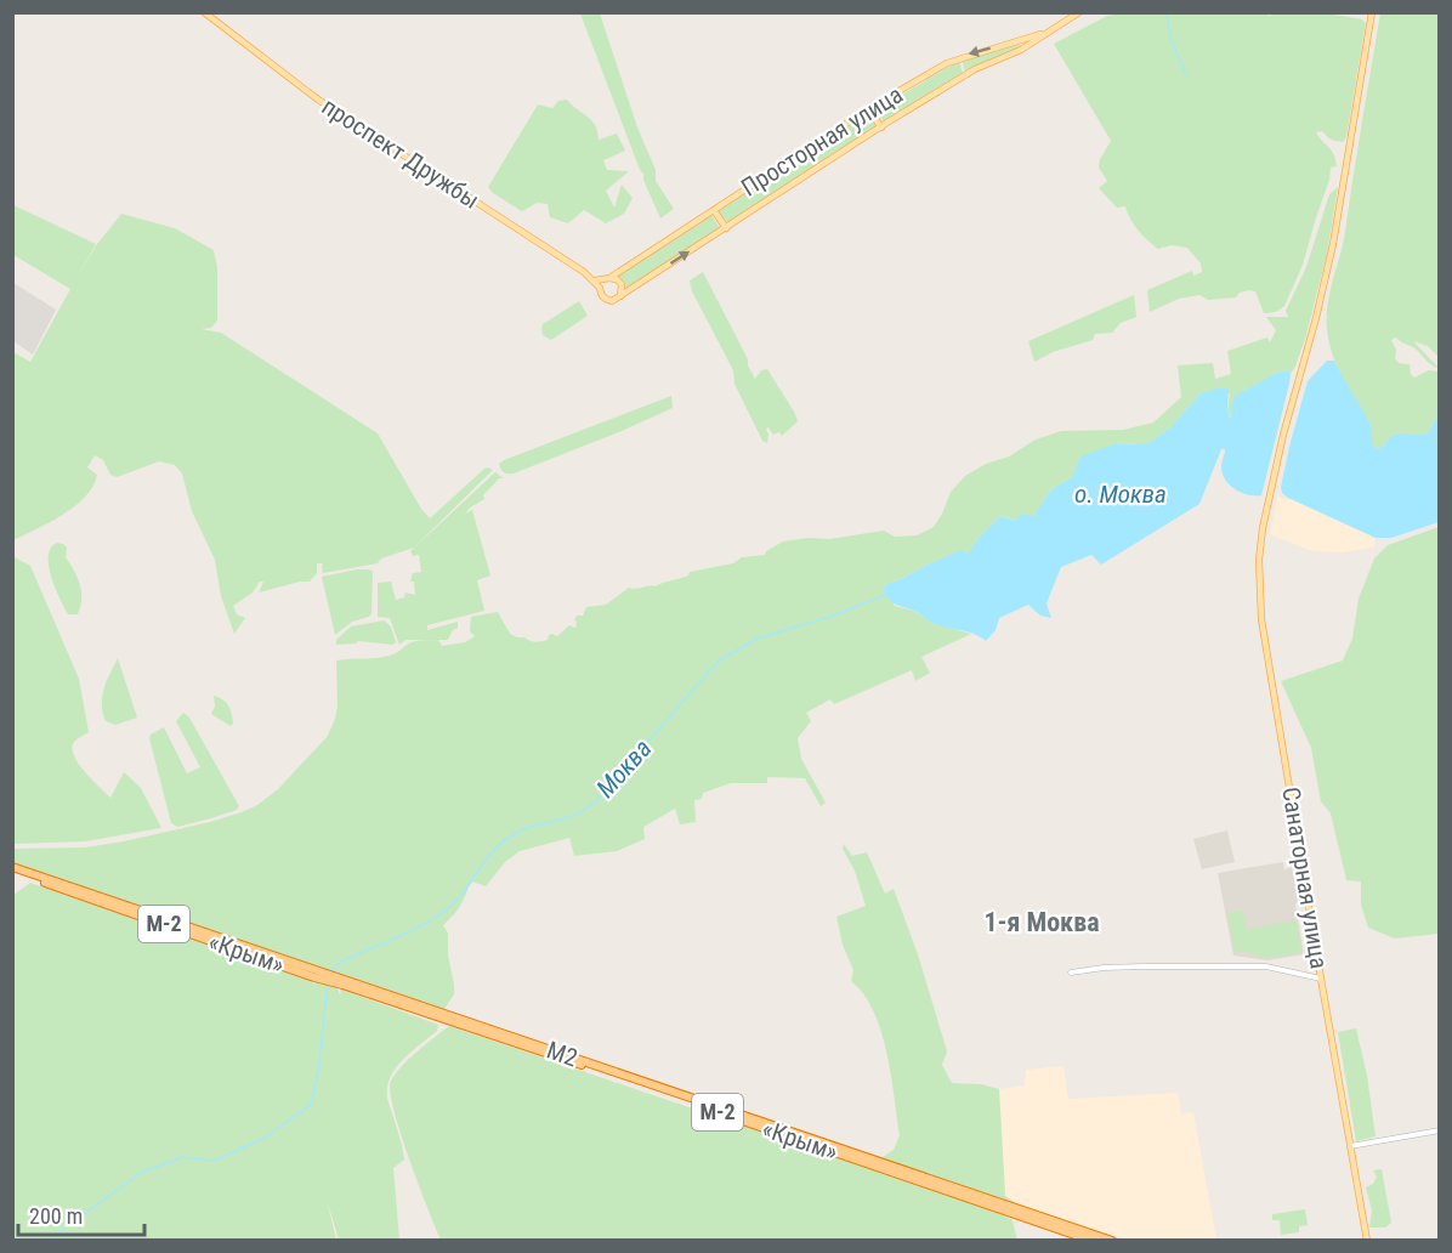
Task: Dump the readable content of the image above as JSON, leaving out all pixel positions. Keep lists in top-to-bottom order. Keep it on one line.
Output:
{"streets":{"highway":["М-2","«Крым»","М2"],"main road":["Просторная улица","проспект Дружбы","Санаторная улица"]},"crossings":[["Просторная улица","проспект Дружбы"],["«Крым»","М2"]],"districts":["1-я Моква"],"water":["о. Моква","Моква"],"scale_bar":"200 m"}
